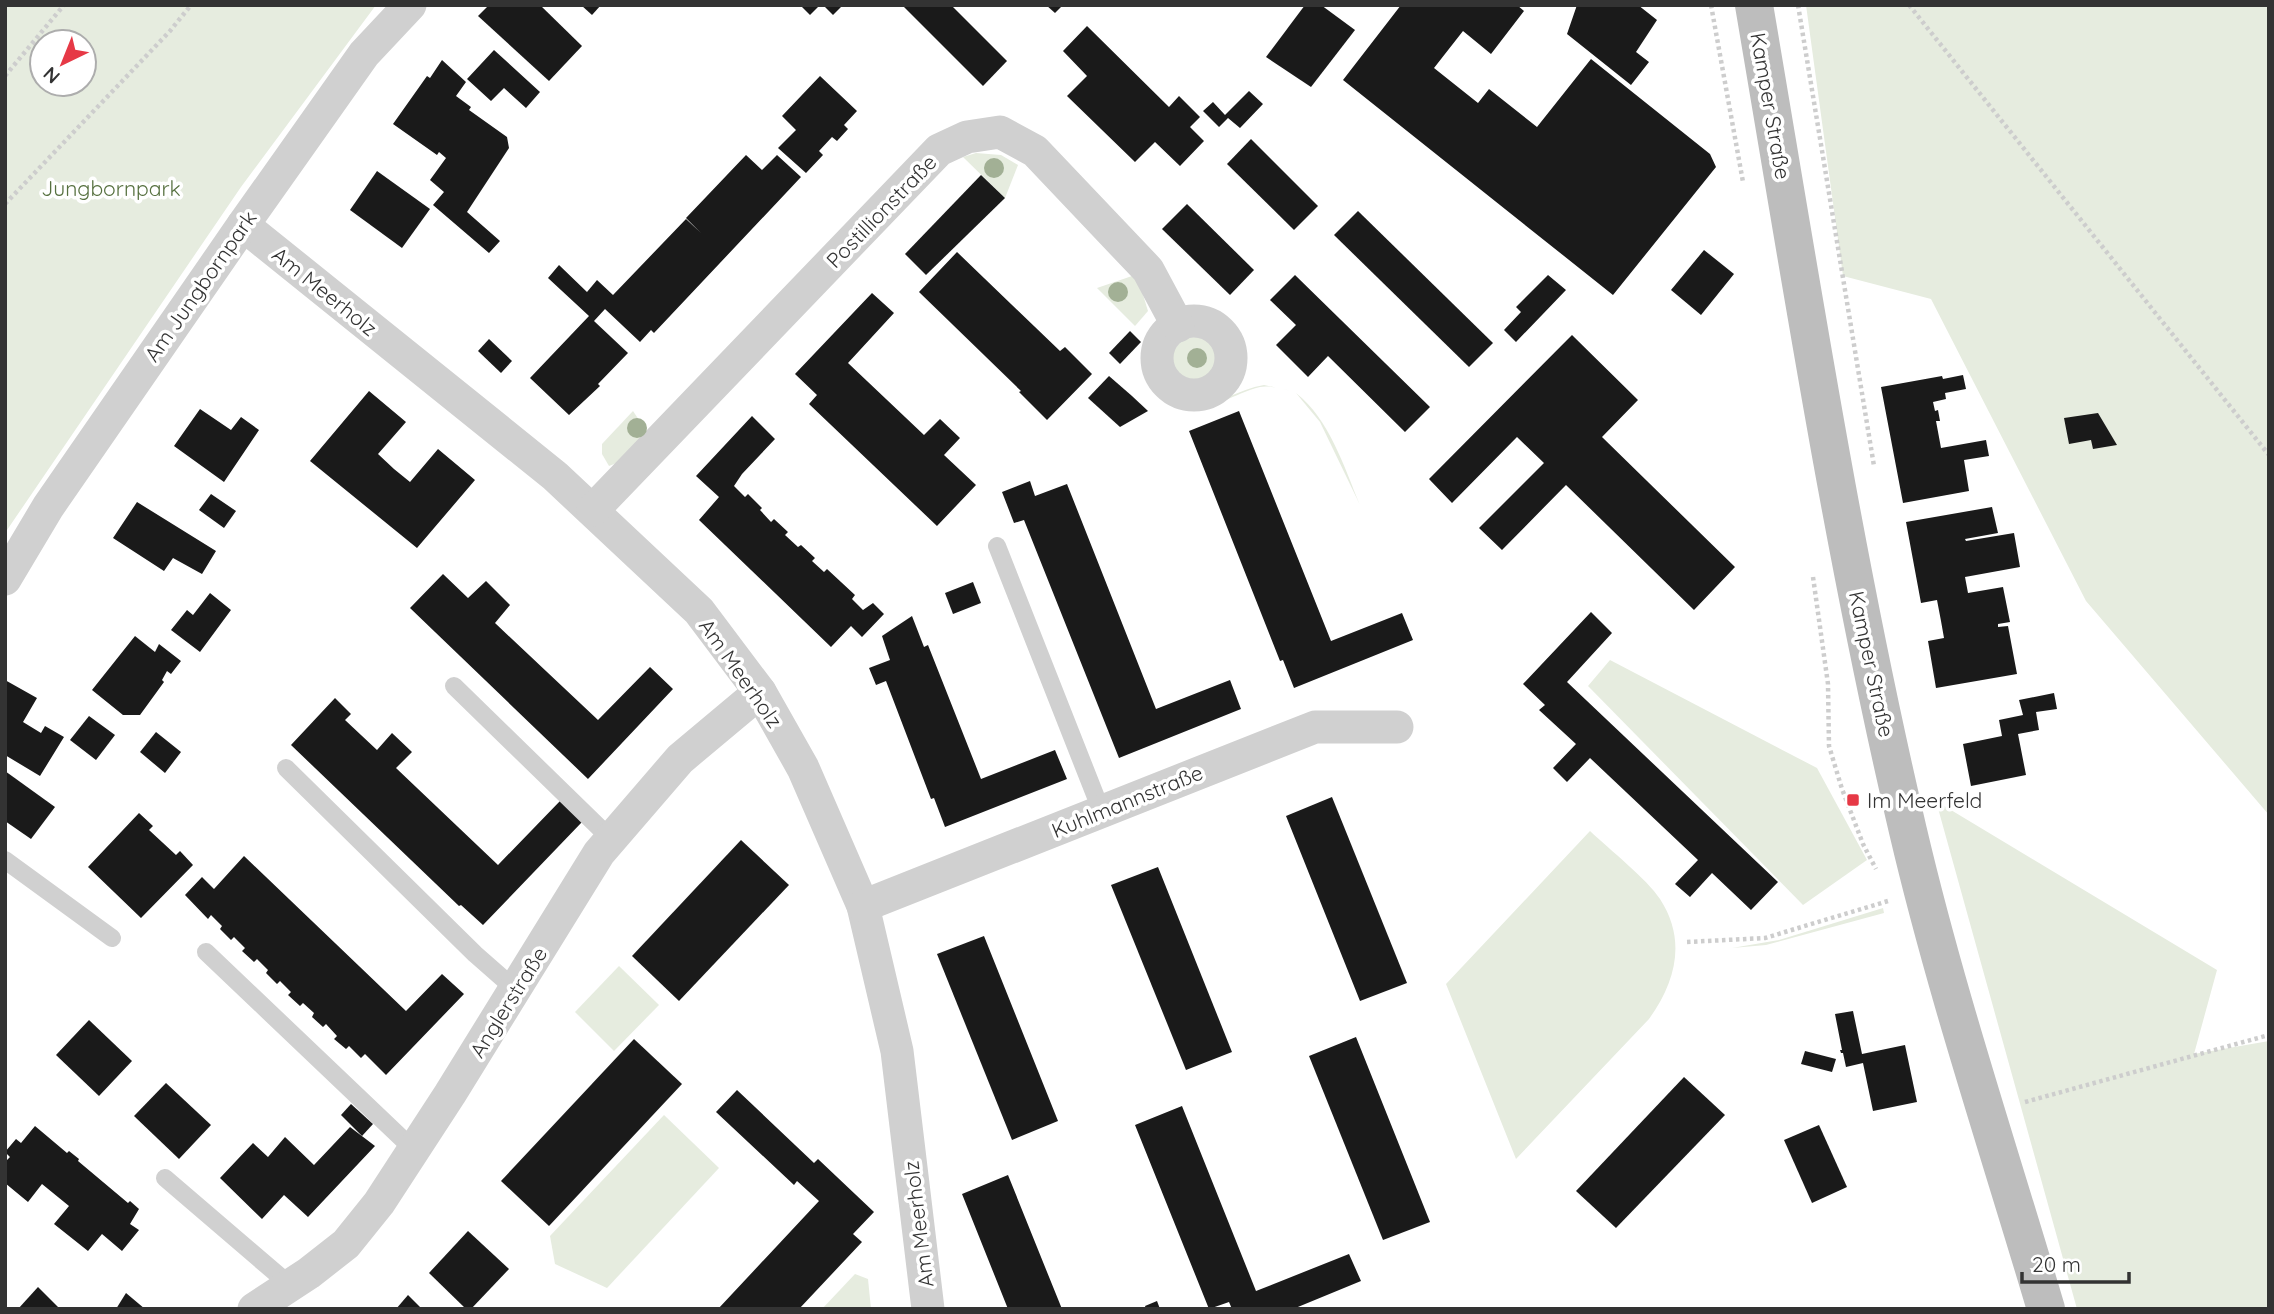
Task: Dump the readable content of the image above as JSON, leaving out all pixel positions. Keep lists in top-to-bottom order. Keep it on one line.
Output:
{"streets":{"main road":["Kamper Straße"],"street":["Postillionstraße","Am Jungbornpark","Am Meerholz","Kuhlmannstraße","Anglerstraße"]},"crossings":[["Postillionstraße","Am Meerholz"],["Am Jungbornpark","Am Meerholz"],["Am Meerholz","Kuhlmannstraße"],["Am Meerholz","Anglerstraße"]],"parks":["Jungbornpark"],"places":{"transit":["Im Meerfeld"]},"scale_bar":"20 m","north":"bottom left"}
